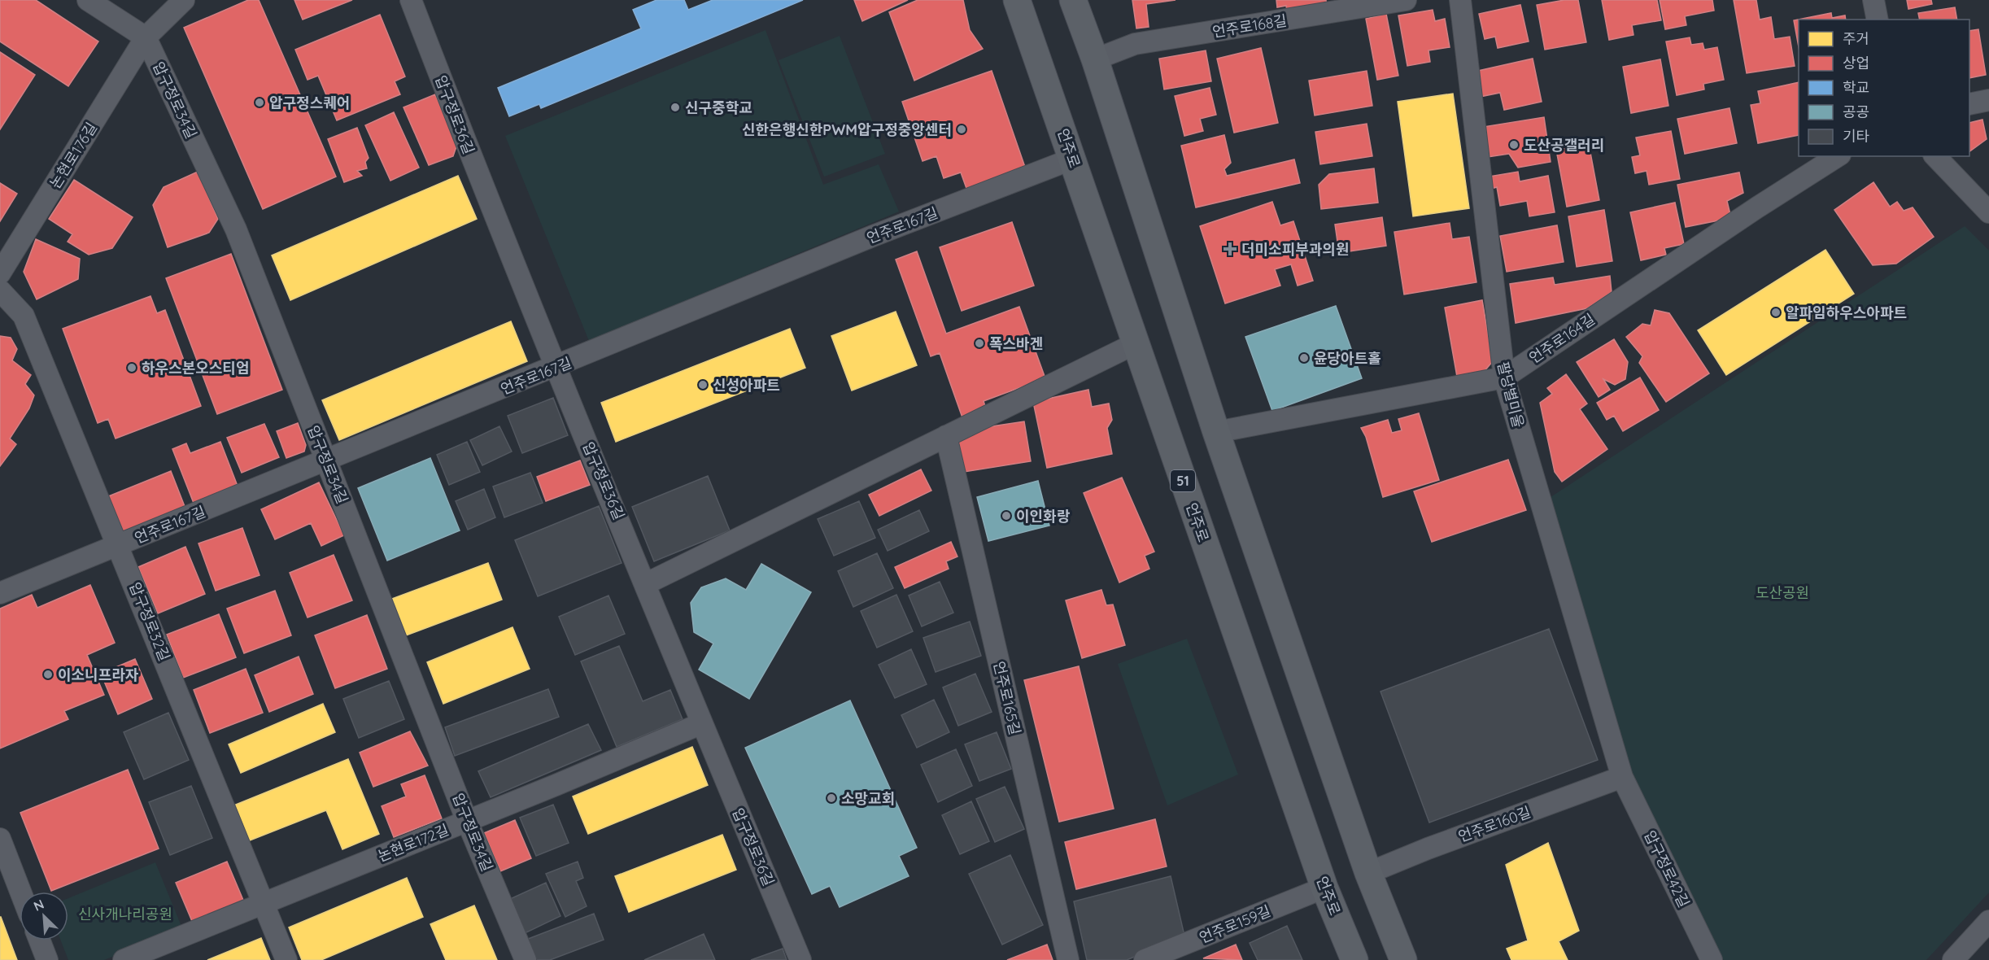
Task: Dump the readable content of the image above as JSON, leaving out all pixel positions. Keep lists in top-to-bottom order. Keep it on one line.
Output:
{"streets":{"main road":["언주로","51"],"street":["언주로168길","압구정로34길","압구정로36길","논현로176길","언주로167길","언주로164길","팔당별미울","압구정로32길","언주로165길","언주로160길","논현로172길","압구정로42길","언주로159길"]},"crossings":[["압구정로34길","논현로176길"],["압구정로34길","언주로167길"],["압구정로34길","논현로172길"],["압구정로36길","언주로167길"],["압구정로36길","논현로172길"],["언주로","언주로167길"],["언주로","언주로159길"],["언주로167길","압구정로32길"],["언주로164길","팔당별미울"],["팔당별미울","언주로160길"],["팔당별미울","압구정로42길"],["압구정로32길","논현로172길"],["언주로160길","압구정로42길"]],"parks":["도산공원","신사개나리공원"],"places":{"other":["압구정스퀘어","신구중학교","신한은행신한PWM압구정중앙센터","도산공갤러리","알파임하우스아파트","폭스바겐","윤당아트홀","하우스본오스티엄","신성아파트","이인화랑","이소니프라자","소망교회"],"health":["더미소피부과의원"]},"legend":["주거","상업","학교","공공","기타"],"north":"top left"}
